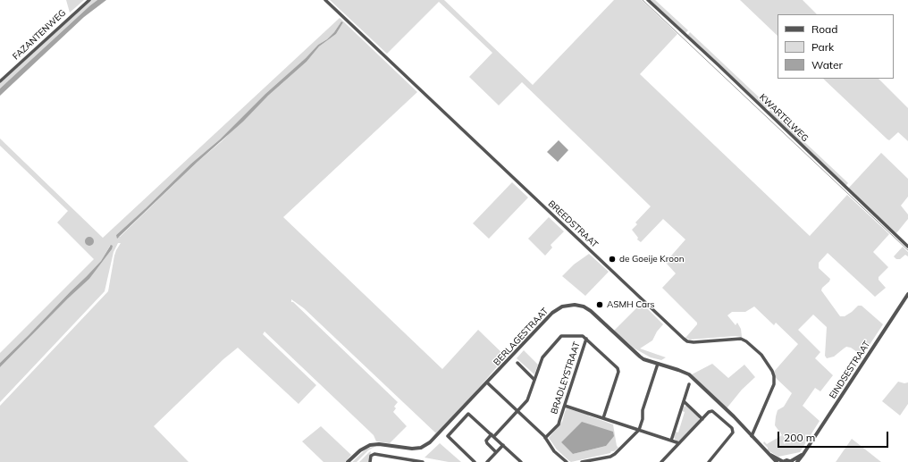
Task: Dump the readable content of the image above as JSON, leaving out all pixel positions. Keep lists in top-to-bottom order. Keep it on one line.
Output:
{"streets":{"street":["FAZANTENWEG","KWARTELWEG","BREEDSTRAAT","BERLAGESTRAAT","EINDSESTRAAT","BRADLEYSTRAAT"]},"crossings":[["BREEDSTRAAT","BERLAGESTRAAT"]],"places":["de Goeije Kroon","ASMH Cars"],"legend":["Road","Park","Water"],"scale_bar":"200 m"}
